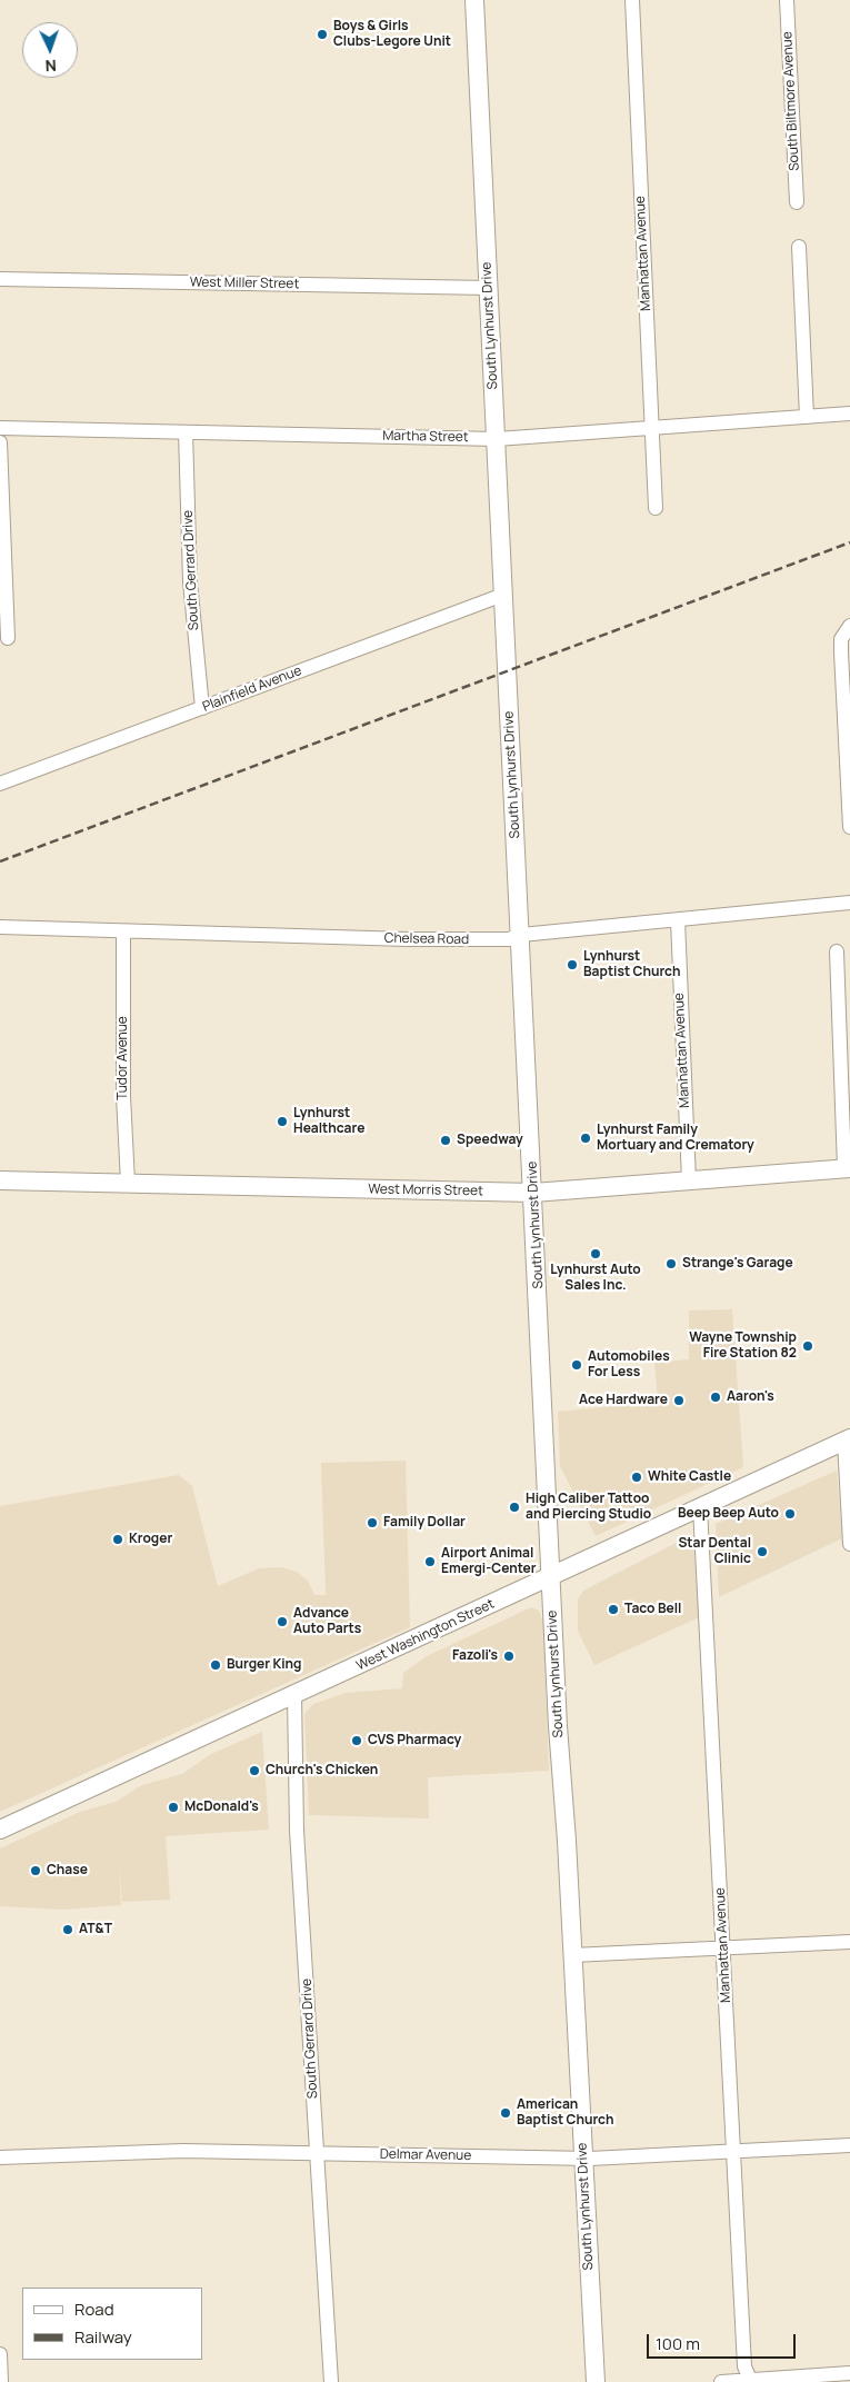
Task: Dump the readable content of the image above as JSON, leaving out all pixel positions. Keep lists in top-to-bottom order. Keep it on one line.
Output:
{"streets":{"main road":["South Lynhurst Drive","West Morris Street","West Washington Street"],"street":["South Biltmore Avenue","Manhattan Avenue","West Miller Street","Martha Street","South Gerrard Drive","Plainfield Avenue","Chelsea Road","Tudor Avenue","Delmar Avenue"]},"crossings":[["Manhattan Avenue","Martha Street"],["Manhattan Avenue","Chelsea Road"],["Manhattan Avenue","West Morris Street"],["Manhattan Avenue","West Washington Street"],["Manhattan Avenue","Delmar Avenue"],["West Miller Street","South Lynhurst Drive"],["South Lynhurst Drive","Martha Street"],["South Lynhurst Drive","Plainfield Avenue"],["South Lynhurst Drive","Chelsea Road"],["South Lynhurst Drive","West Morris Street"],["South Lynhurst Drive","West Washington Street"],["South Lynhurst Drive","Delmar Avenue"],["Martha Street","South Gerrard Drive"],["South Gerrard Drive","Plainfield Avenue"],["South Gerrard Drive","West Washington Street"],["South Gerrard Drive","Delmar Avenue"],["Chelsea Road","Tudor Avenue"],["Tudor Avenue","West Morris Street"]],"places":["Boys & Girls Clubs-Legore Unit","Lynhurst Baptist Church","Lynhurst Healthcare","Lynhurst Family Mortuary and Crematory","Speedway","Lynhurst Auto Sales Inc.","Strange's Garage","Wayne Township Fire Station 82","Automobiles For Less","Aaron's","Ace Hardware","White Castle","High Caliber Tattoo and Piercing Studio","Beep Beep Auto","Family Dollar","Kroger","Star Dental Clinic","Airport Animal Emergi-Center","Taco Bell","Advance Auto Parts","Fazoli's","Burger King","CVS Pharmacy","Church's Chicken","McDonald's","Chase","AT&T","American Baptist Church"],"legend":["Road","Railway"],"scale_bar":"100 m","north":"bottom"}
